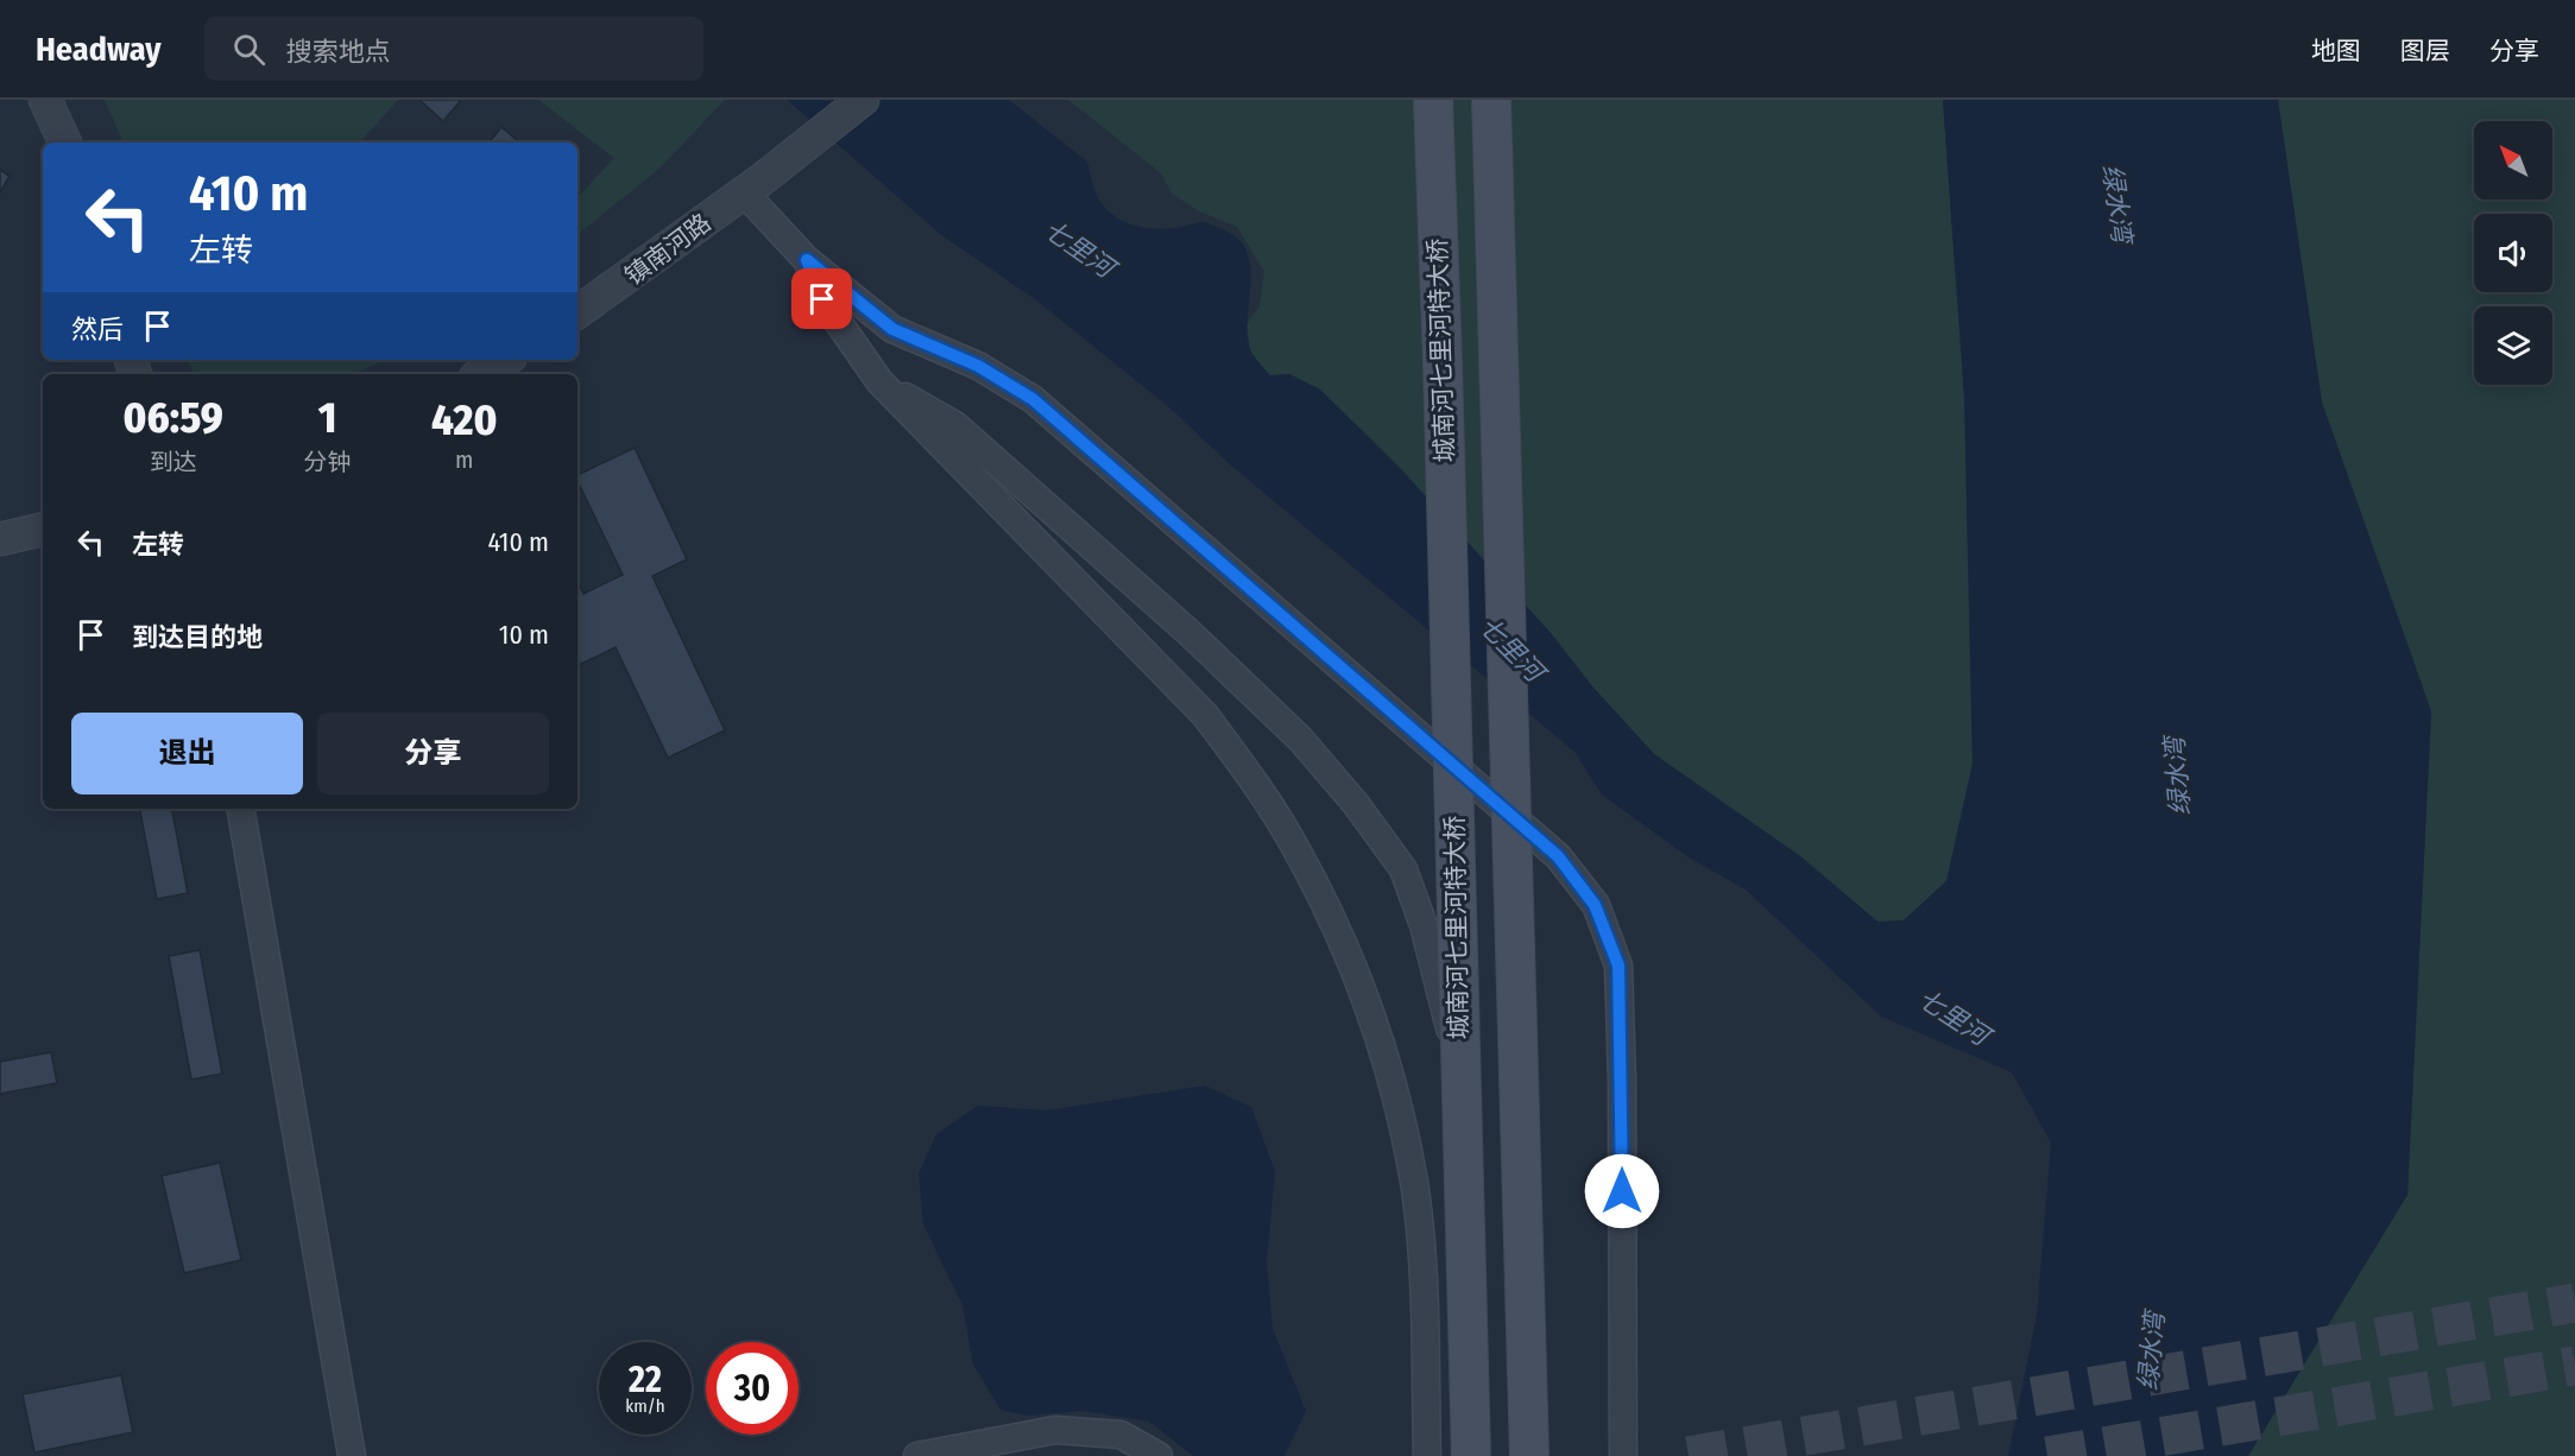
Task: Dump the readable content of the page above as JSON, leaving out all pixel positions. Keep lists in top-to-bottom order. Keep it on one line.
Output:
{"streets":{"main road":["城南河七里河特大桥"],"street":["镇南河路"]},"water":["绿水湾","七里河"],"north":"top left","page":{"header":"Headway","search":"搜索地点","nav":["地图","图层","分享"],"turn":["410 m","左转"],"then":"然后","eta":["06:59","到达","1","分钟","420","m"],"list":[{"name":"左转","value":"410 m"},{"name":"到达目的地","value":"10 m"}],"buttons":["退出","分享"],"speed":"22 km/h","limit":"30"}}
